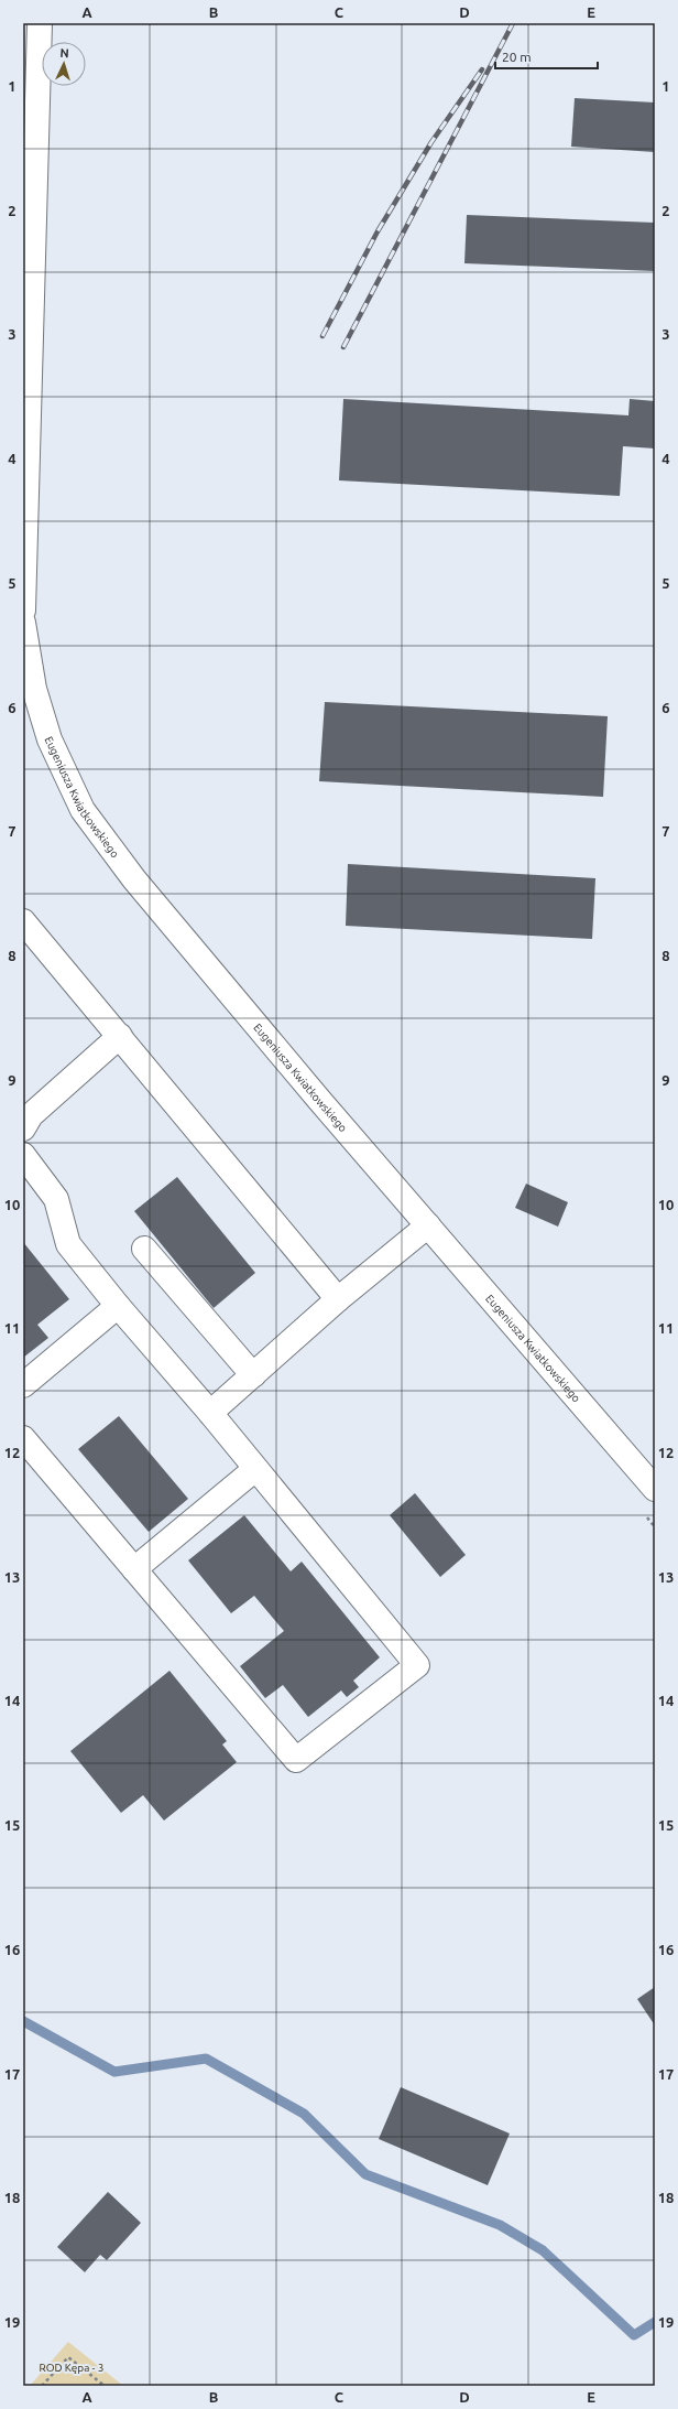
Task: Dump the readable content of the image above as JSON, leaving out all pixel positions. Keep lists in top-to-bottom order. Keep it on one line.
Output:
{"streets":{"street":["Eugeniusza Kwiatkowskiego"]},"parks":["ROD Kępa - 3"],"scale_bar":"20 m","north":"top","grid":{"columns":["A","B","C","D","E"],"rows":["1","2","3","4","5","6","7","8","9","10","11","12","13","14","15","16","17","18","19"]}}
